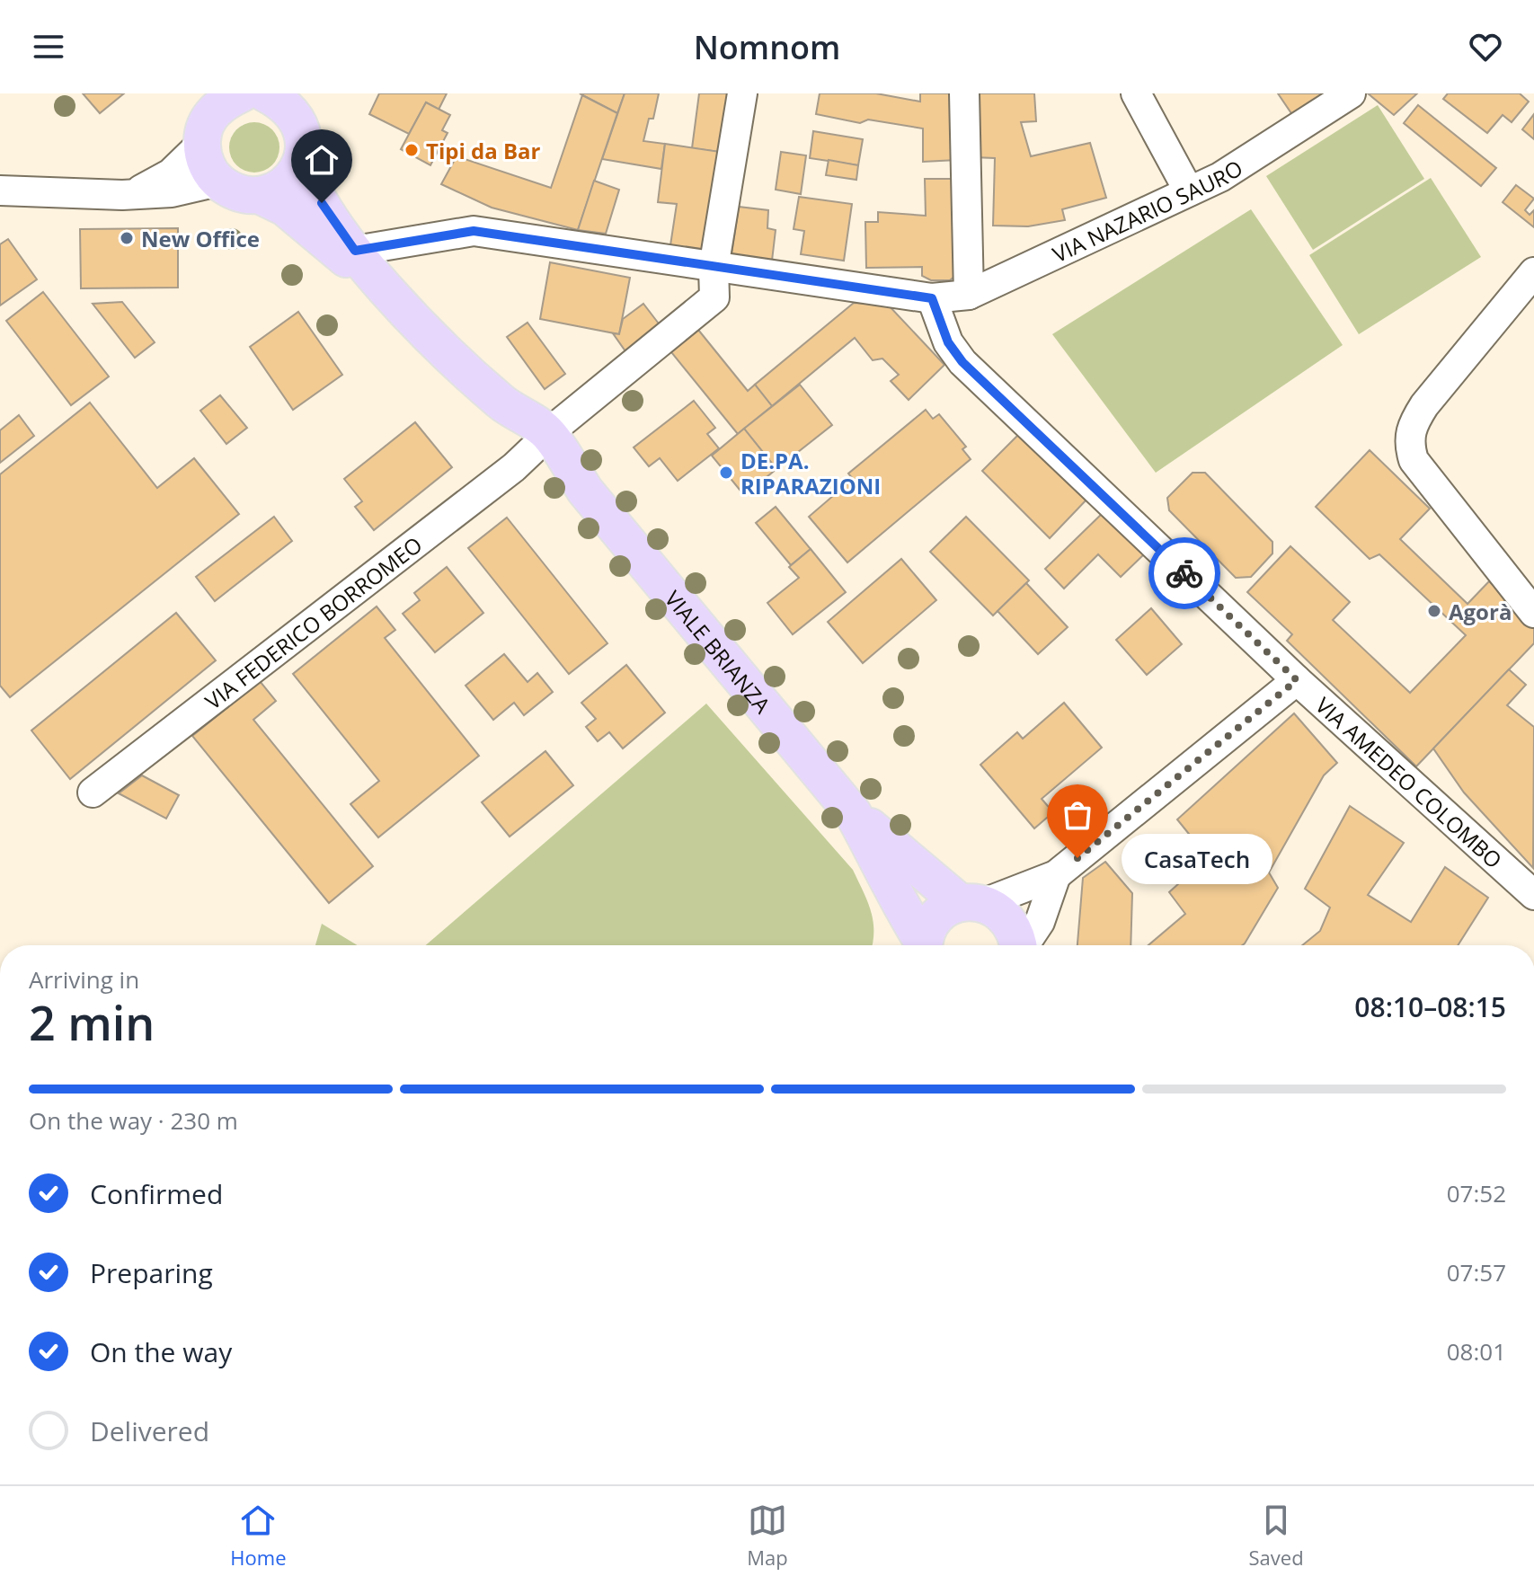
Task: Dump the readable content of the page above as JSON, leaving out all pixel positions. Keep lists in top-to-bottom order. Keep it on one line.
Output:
{"streets":{"main road":["VIALE BRIANZA"],"street":["VIA NAZARIO SAURO","VIA FEDERICO BORROMEO","VIA AMEDEO COLOMBO"]},"crossings":[["VIA NAZARIO SAURO","VIA FEDERICO BORROMEO"],["VIA NAZARIO SAURO","VIA AMEDEO COLOMBO"],["VIA FEDERICO BORROMEO","VIALE BRIANZA"]],"places":["Tipi da Bar","New Office","DE.PA. RIPARAZIONI","Agorà","CasaTech"],"page":{"header":"Nomnom","bubble":"CasaTech","heading":["2 min","Arriving in","08:10–08:15"],"bar":"On the way · 230 m","list":[["Confirmed","07:52"],["Preparing","07:57"],["On the way","08:01"],"Delivered"],"tabs":["Home","Map","Saved"]}}
